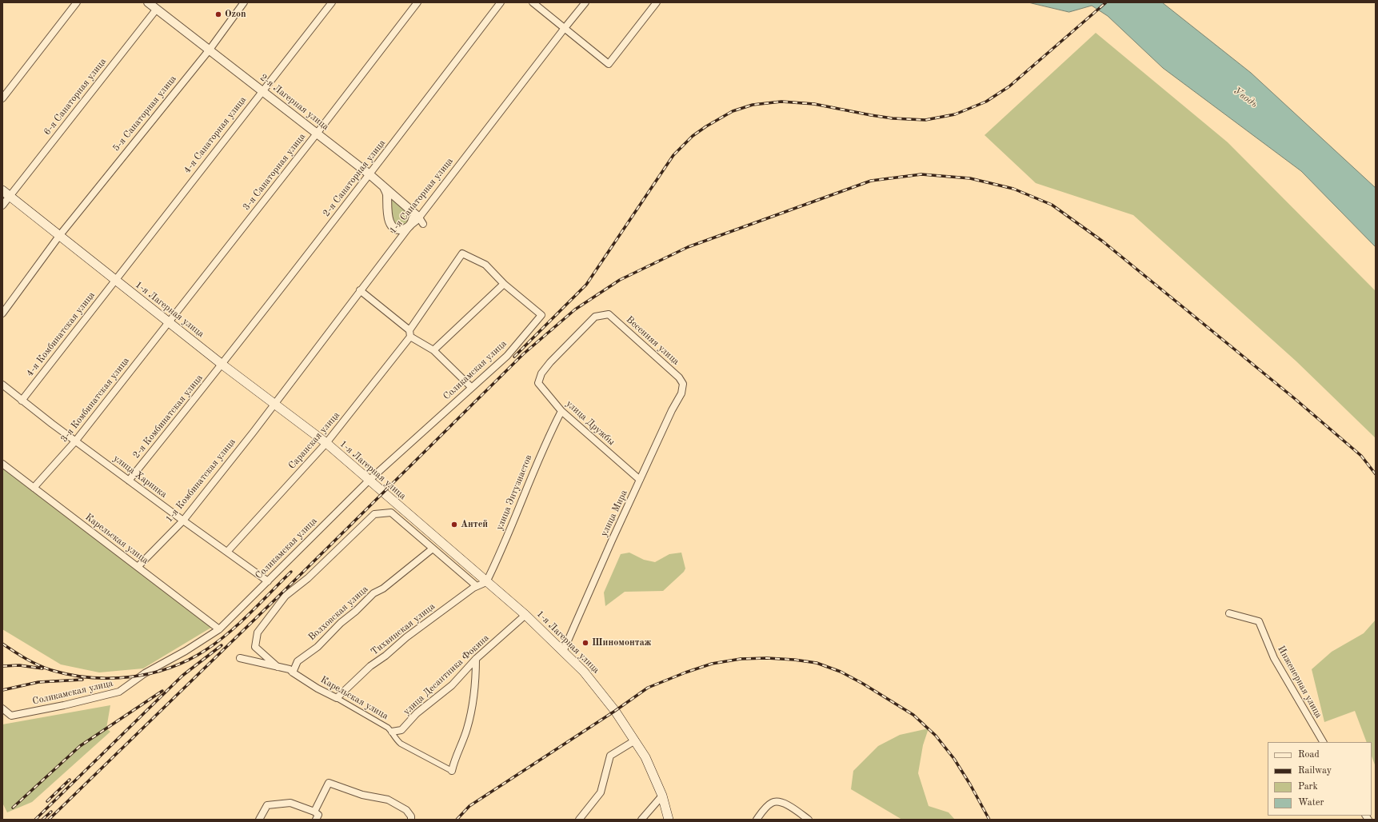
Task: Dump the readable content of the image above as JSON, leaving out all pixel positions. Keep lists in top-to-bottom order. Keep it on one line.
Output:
{"streets":{"main road":["1-я Лагерная улица"],"street":["6-я Санаторная улица","2-я Лагерная улица","5-я Санаторная улица","4-я Санаторная улица","3-я Санаторная улица","2-я Санаторная улица","1-я Санаторная улица","4-я Комбинатская улица","Весенняя улица","Соликамская улица","3-я Комбинатская улица","2-я Комбинатская улица","улица Дружбы","Саранская улица","улица Харинка","1-я Комбинатская улица","улица Энтузиастов","улица Мира","Карельская улица","Волховская улица","Тихвинская улица","улица Десантника Фокина","Инженерная улица"]},"crossings":[["6-я Санаторная улица","2-я Лагерная улица"],["6-я Санаторная улица","1-я Лагерная улица"],["2-я Лагерная улица","5-я Санаторная улица"],["2-я Лагерная улица","4-я Санаторная улица"],["2-я Лагерная улица","3-я Санаторная улица"],["2-я Лагерная улица","2-я Санаторная улица"],["2-я Лагерная улица","1-я Санаторная улица"],["5-я Санаторная улица","1-я Лагерная улица"],["4-я Санаторная улица","1-я Лагерная улица"],["4-я Санаторная улица","4-я Комбинатская улица"],["3-я Санаторная улица","1-я Лагерная улица"],["3-я Санаторная улица","3-я Комбинатская улица"],["2-я Санаторная улица","1-я Лагерная улица"],["2-я Санаторная улица","2-я Комбинатская улица"],["1-я Санаторная улица","1-я Лагерная улица"],["1-я Санаторная улица","1-я Комбинатская улица"],["1-я Лагерная улица","4-я Комбинатская улица"],["1-я Лагерная улица","Соликамская улица"],["1-я Лагерная улица","3-я Комбинатская улица"],["1-я Лагерная улица","2-я Комбинатская улица"],["1-я Лагерная улица","Саранская улица"],["1-я Лагерная улица","1-я Комбинатская улица"],["1-я Лагерная улица","улица Энтузиастов"],["1-я Лагерная улица","улица Мира"],["1-я Лагерная улица","Тихвинская улица"],["1-я Лагерная улица","улица Десантника Фокина"],["4-я Комбинатская улица","улица Харинка"],["Весенняя улица","улица Дружбы"],["Весенняя улица","улица Мира"],["Соликамская улица","Саранская улица"],["Соликамская улица","улица Харинка"],["Соликамская улица","Карельская улица"],["3-я Комбинатская улица","улица Харинка"],["3-я Комбинатская улица","Карельская улица"],["2-я Комбинатская улица","улица Харинка"],["улица Дружбы","улица Энтузиастов"],["улица Дружбы","улица Мира"],["Саранская улица","улица Харинка"],["улица Харинка","1-я Комбинатская улица"],["1-я Комбинатская улица","Карельская улица"],["улица Энтузиастов","Тихвинская улица"],["Карельская улица","Волховская улица"],["Карельская улица","Тихвинская улица"],["Карельская улица","улица Десантника Фокина"]],"water":["Уводь"],"places":["Ozon","Антей","Шиномонтаж"],"legend":["Road","Railway","Park","Water"]}
